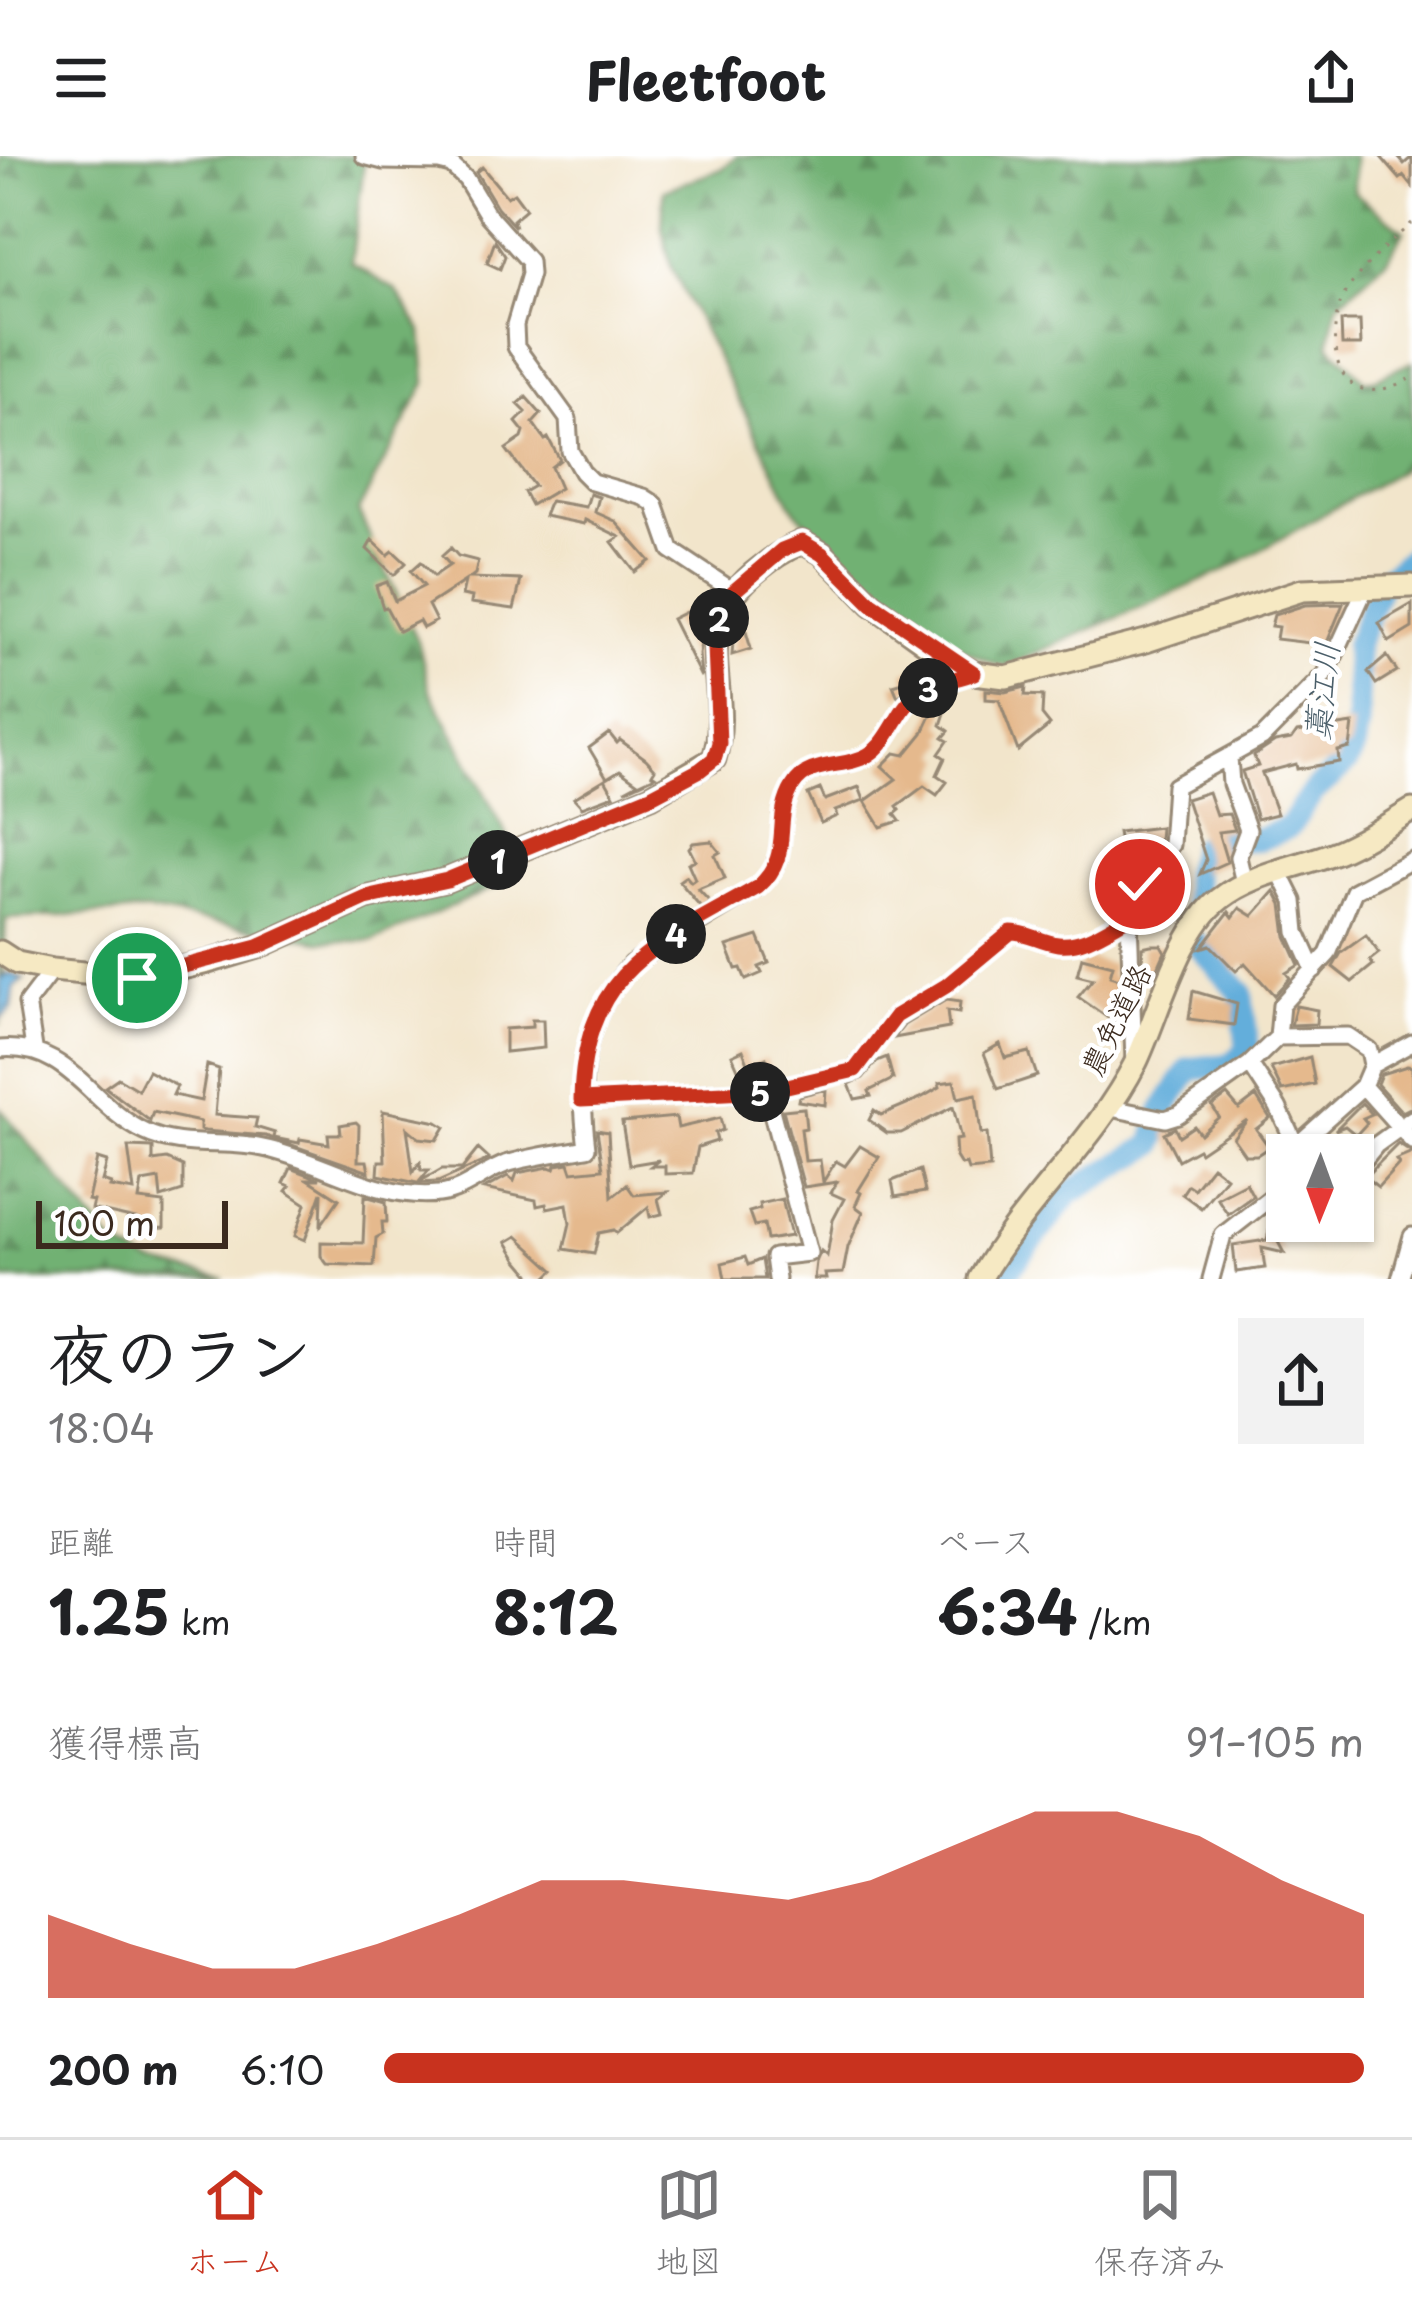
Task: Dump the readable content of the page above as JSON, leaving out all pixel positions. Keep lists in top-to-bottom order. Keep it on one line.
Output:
{"streets":{"main road":["農免道路"]},"water":["藁江川"],"scale_bar":"100 m","north":"bottom","page":{"header":"Fleetfoot","pins":["2","3","1","4","5"],"scale":"100 m","heading":["夜のラン","18:04"],"stats":[["距離","1.25 km"],["時間","8:12"],["ペース","6:34 /km"]],"chart":["獲得標高","91–105 m"],"list":[{"name":"200 m","note":"6:10"}],"tabs":["ホーム","地図","保存済み"]}}
